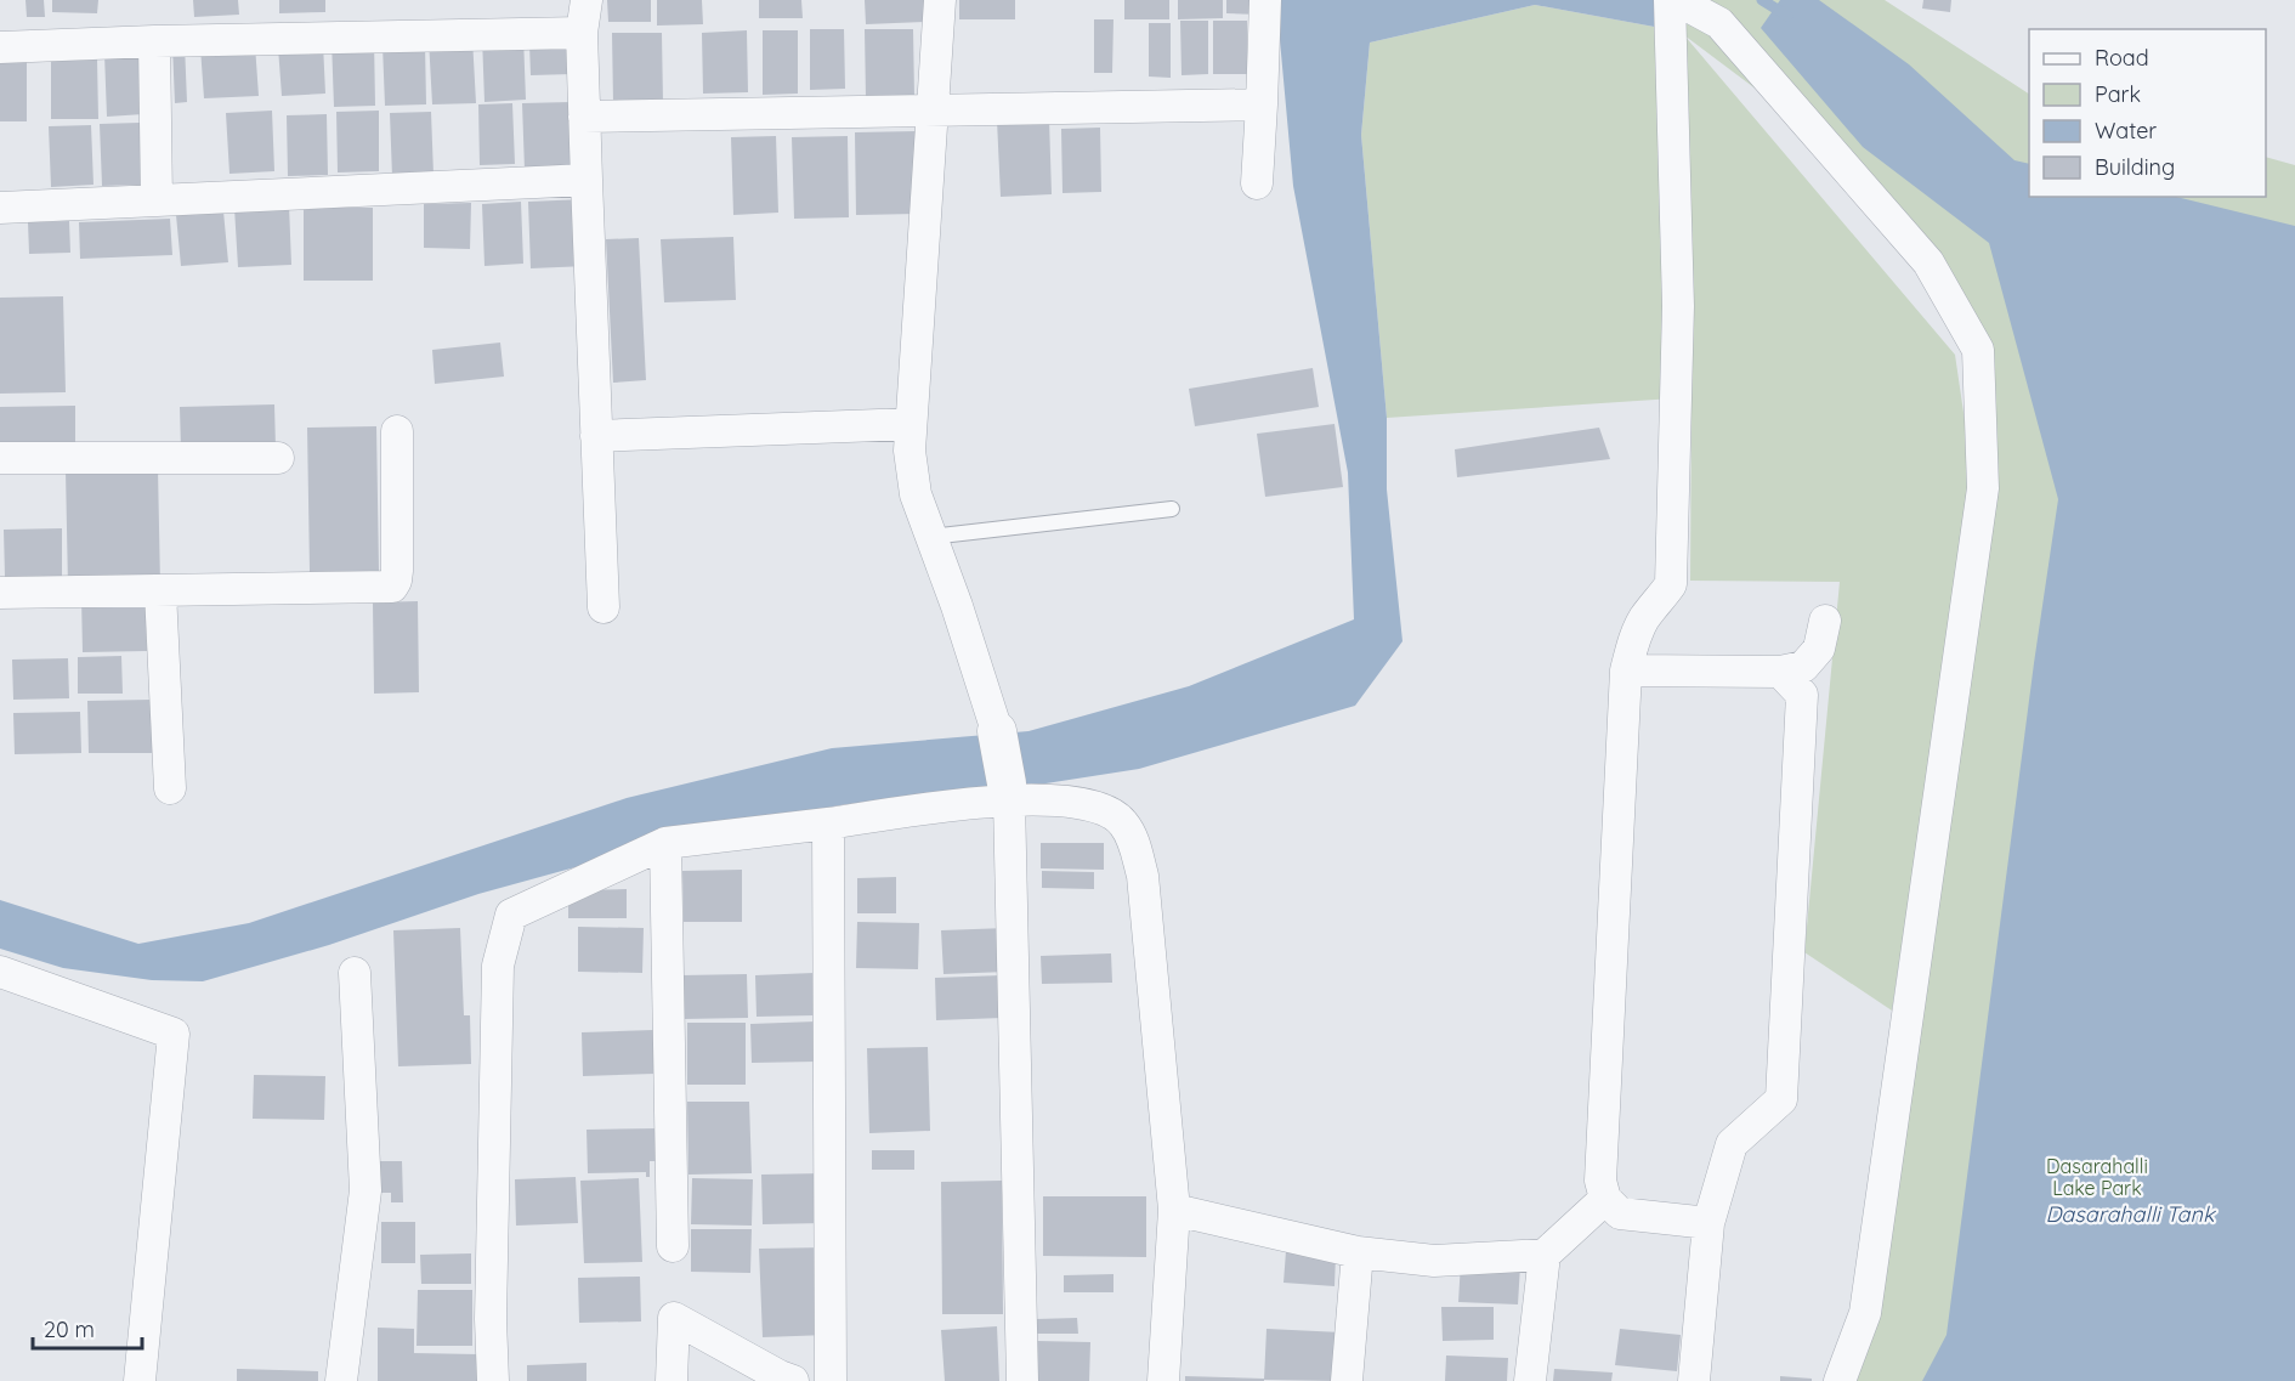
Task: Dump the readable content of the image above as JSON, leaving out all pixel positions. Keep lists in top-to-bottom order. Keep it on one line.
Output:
{"water":["Dasarahalli Tank"],"parks":["Dasarahalli Lake Park"],"legend":["Road","Park","Water","Building"],"scale_bar":"20 m"}
